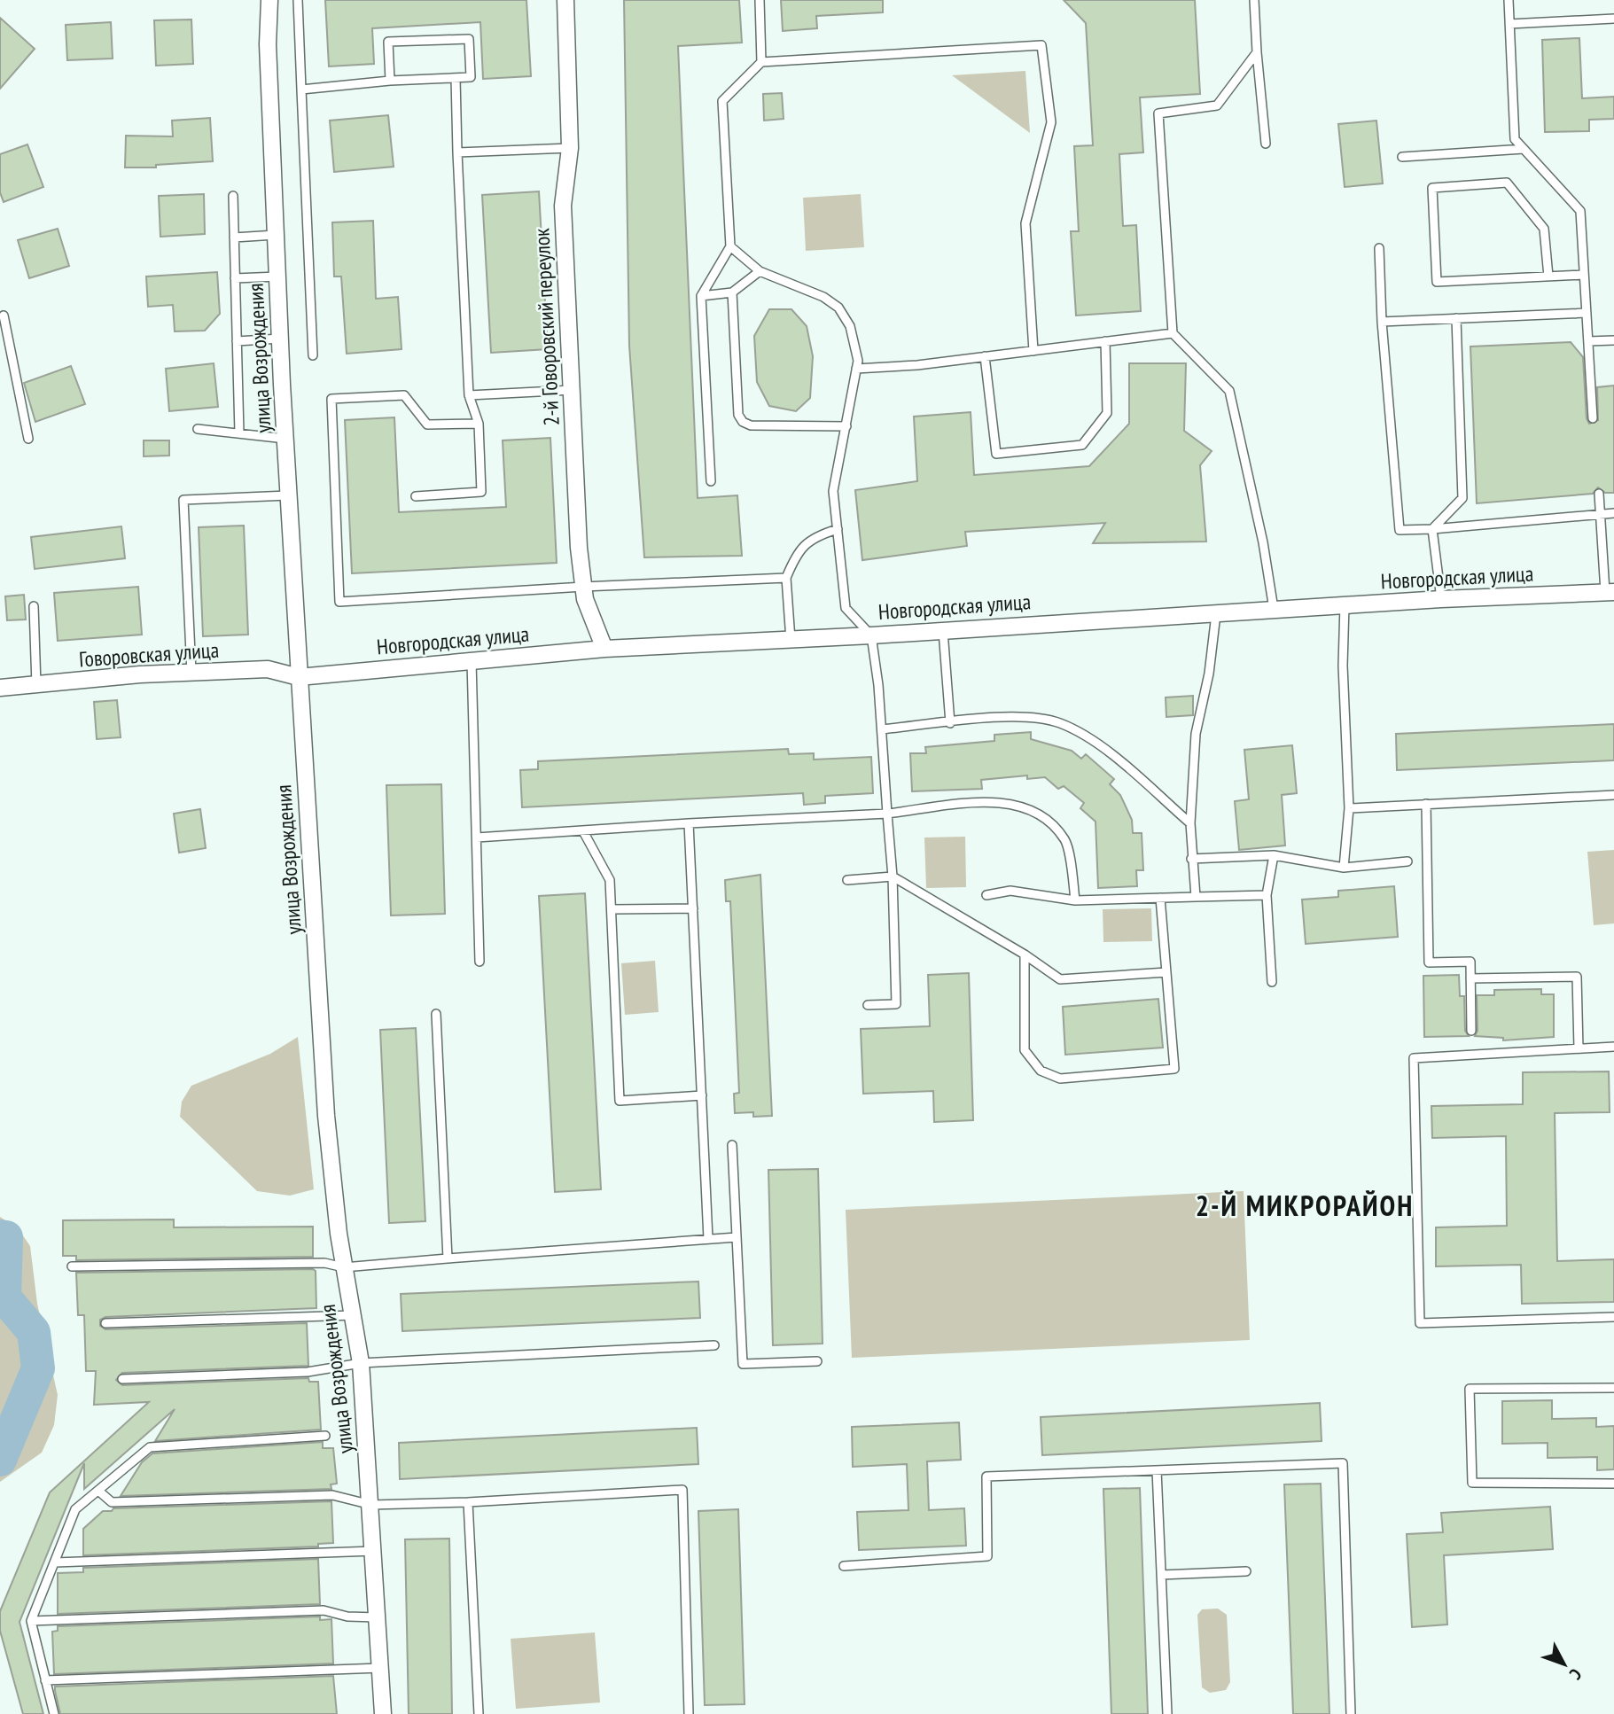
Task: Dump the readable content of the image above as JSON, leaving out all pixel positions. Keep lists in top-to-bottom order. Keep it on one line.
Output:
{"streets":{"street":["2-й Говоровский переулок","улица Возрождения","Новгородская улица","Говоровская улица"]},"crossings":[["2-й Говоровский переулок","Новгородская улица"],["улица Возрождения","Новгородская улица"],["улица Возрождения","Говоровская улица"],["Новгородская улица","Говоровская улица"]],"districts":["2-Й МИКРОРАЙОН"],"north":"bottom right"}
